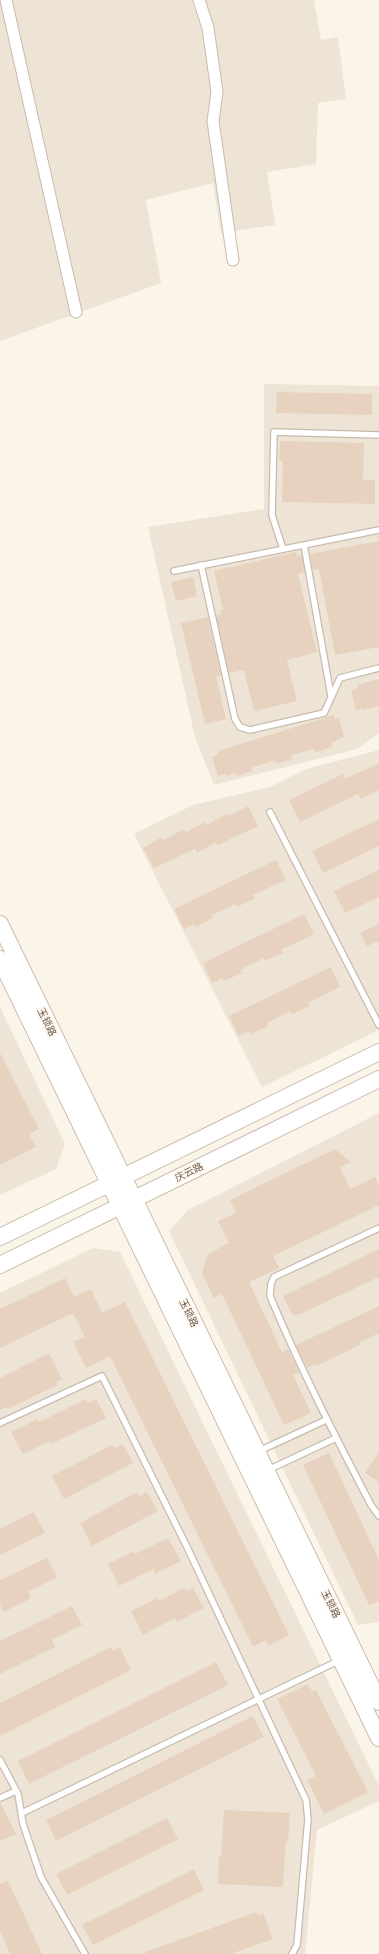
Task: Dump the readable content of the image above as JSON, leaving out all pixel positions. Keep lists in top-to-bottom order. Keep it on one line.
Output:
{"streets":{"street":["玉锁路","庆云路"]},"crossings":[["玉锁路","庆云路"]]}
